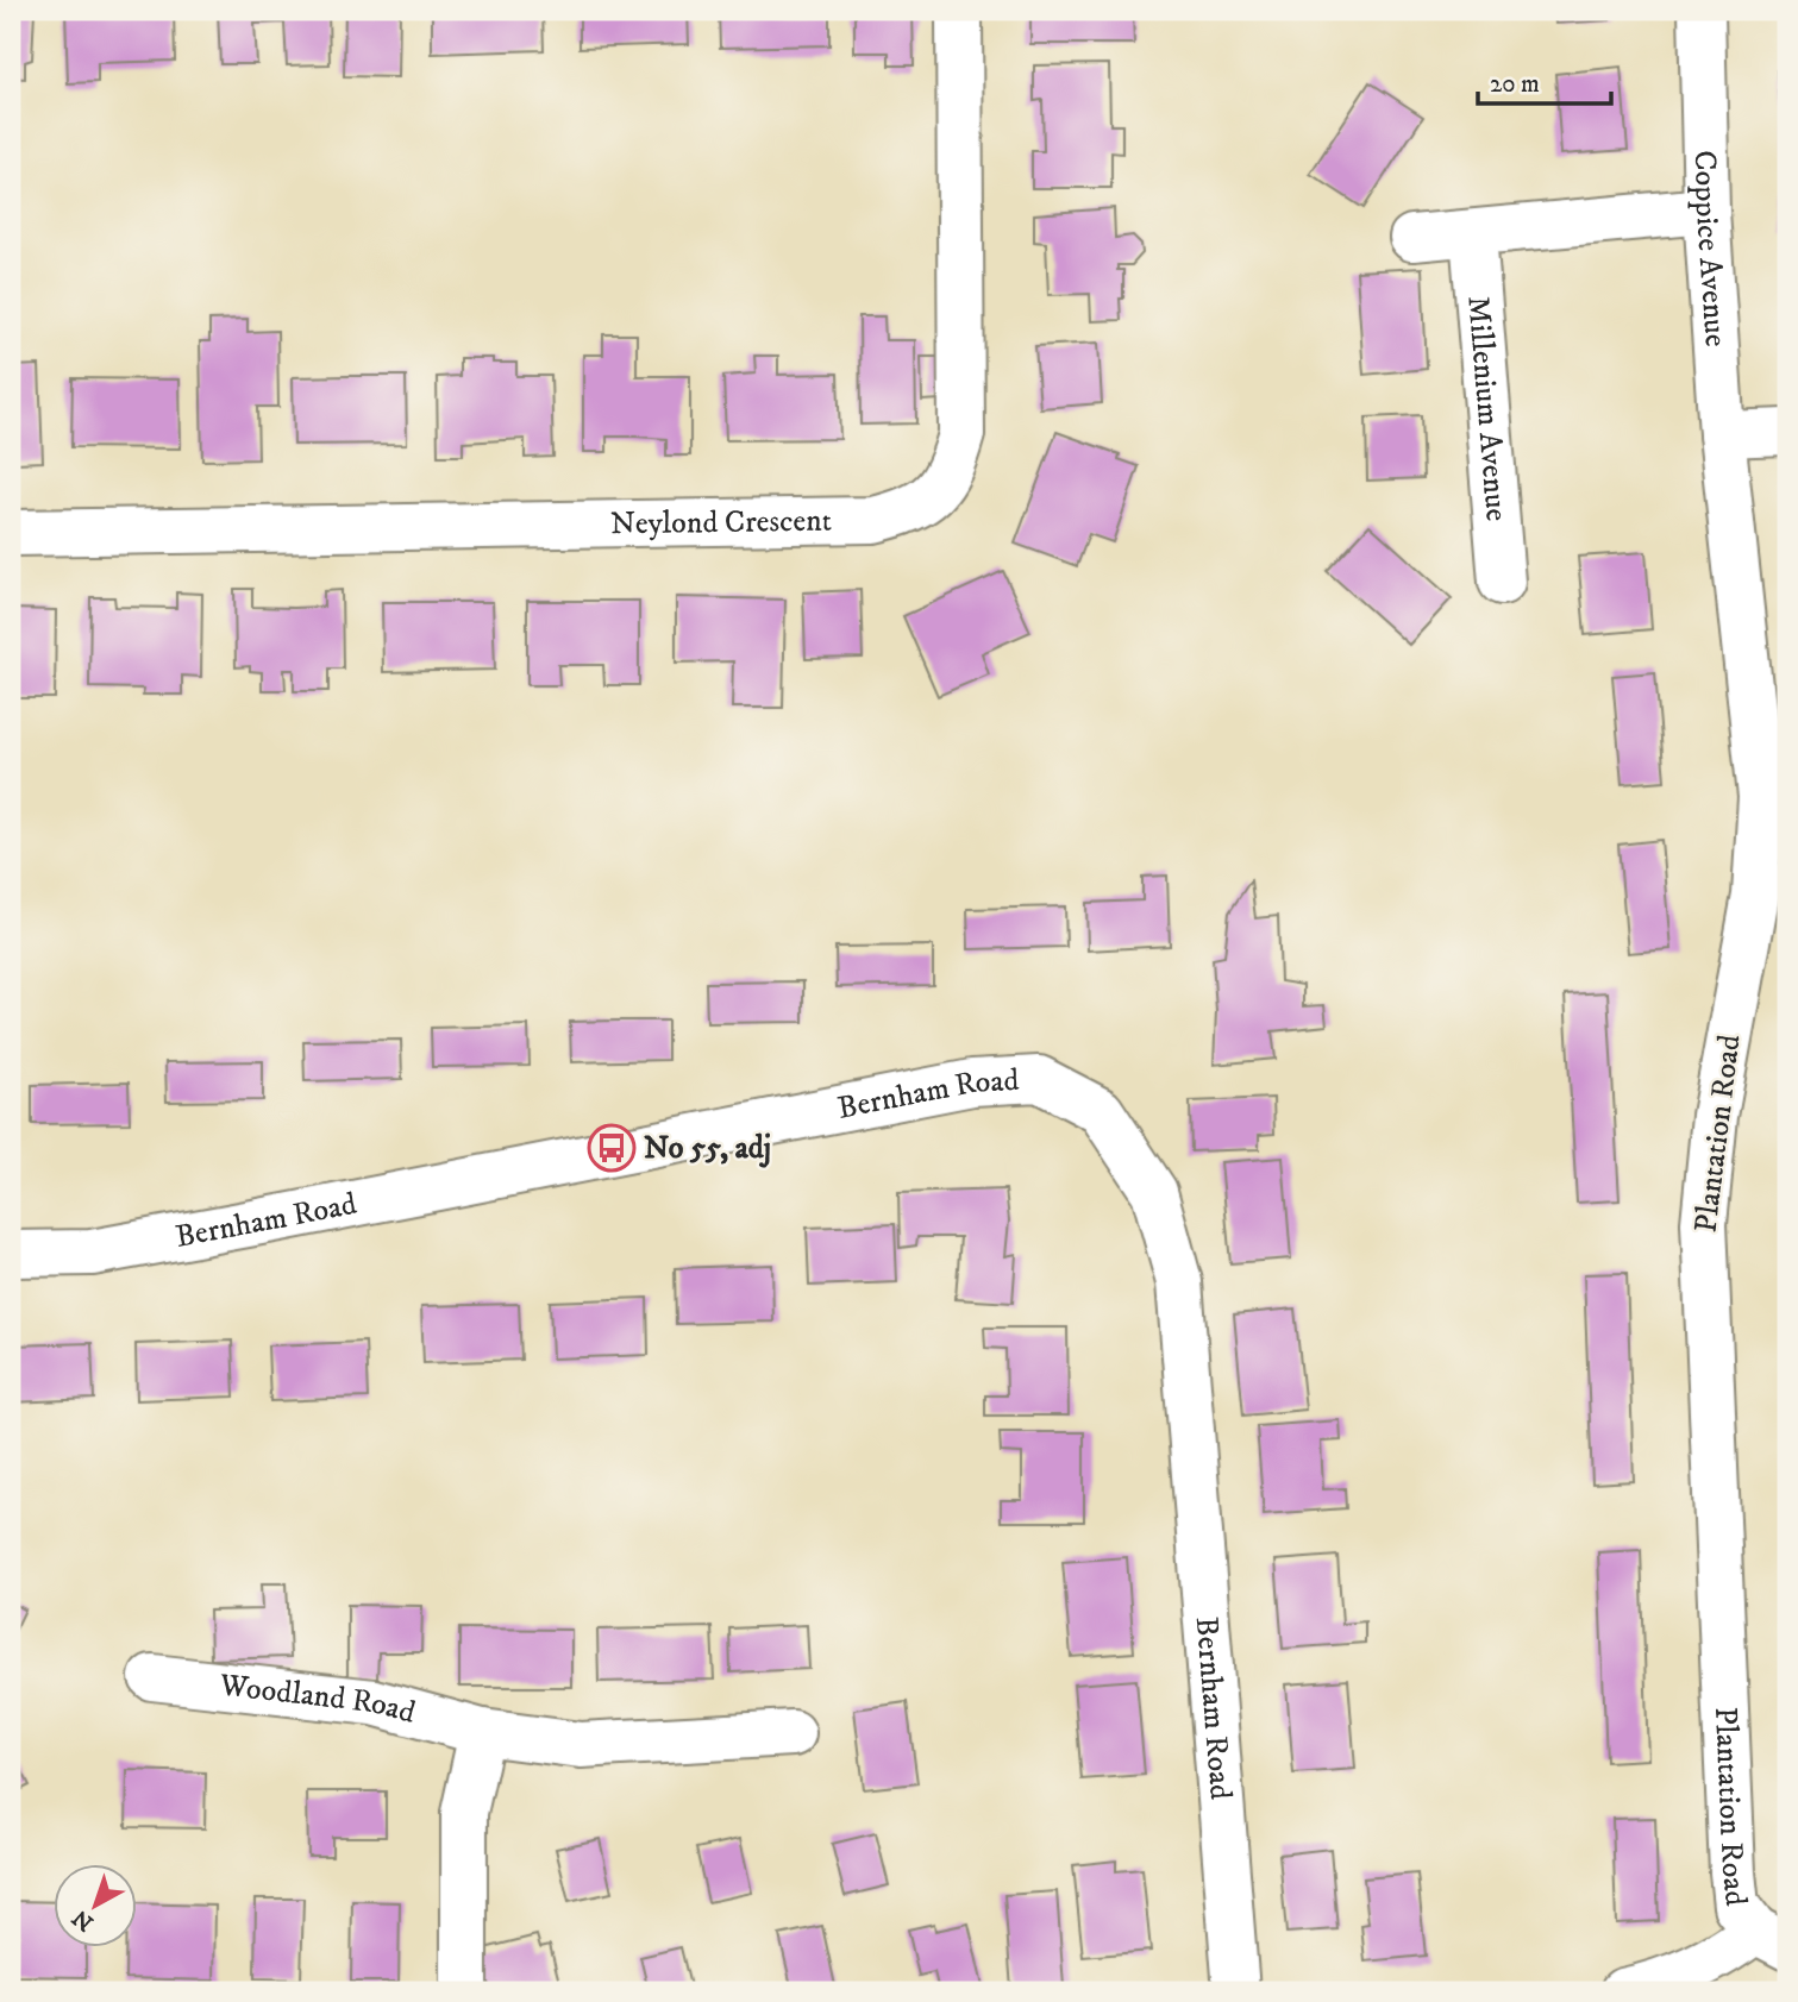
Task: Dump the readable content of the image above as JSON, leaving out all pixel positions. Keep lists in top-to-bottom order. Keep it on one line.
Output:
{"streets":{"street":["Coppice Avenue","Millenium Avenue","Neylond Crescent","Bernham Road","Plantation Road","Woodland Road"]},"crossings":[["Coppice Avenue","Plantation Road"]],"places":{"bus stop":["No 55, adj"]},"scale_bar":"20 m","north":"bottom left"}
